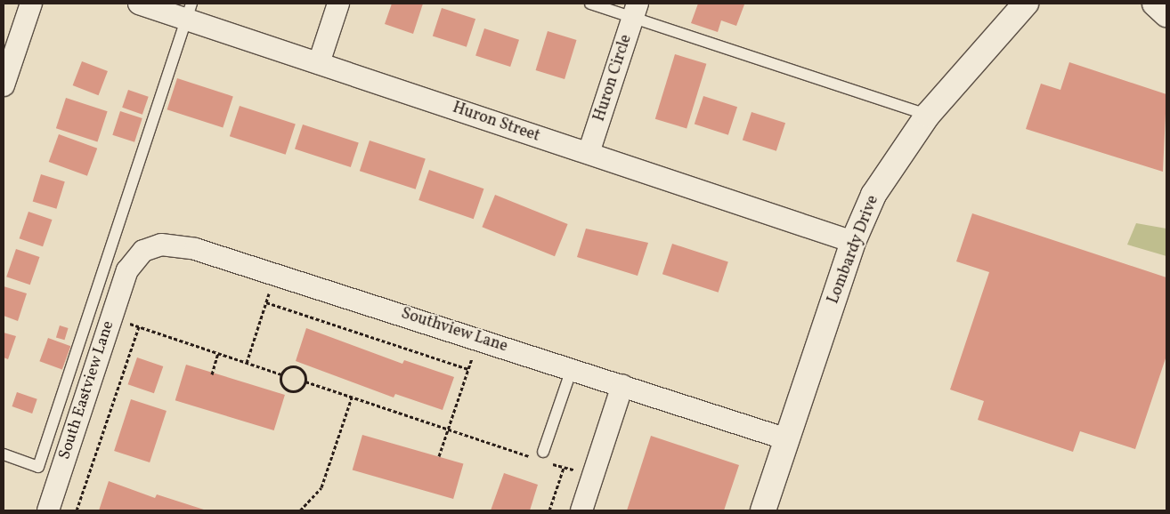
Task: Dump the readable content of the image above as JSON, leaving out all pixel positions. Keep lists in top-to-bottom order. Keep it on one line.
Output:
{"streets":{"street":["Huron Circle","Huron Street","Lombardy Drive","Southview Lane","South Eastview Lane"]},"crossings":[["Huron Circle","Huron Street"],["Huron Street","Lombardy Drive"],["Lombardy Drive","Southview Lane"],["Southview Lane","South Eastview Lane"]]}
